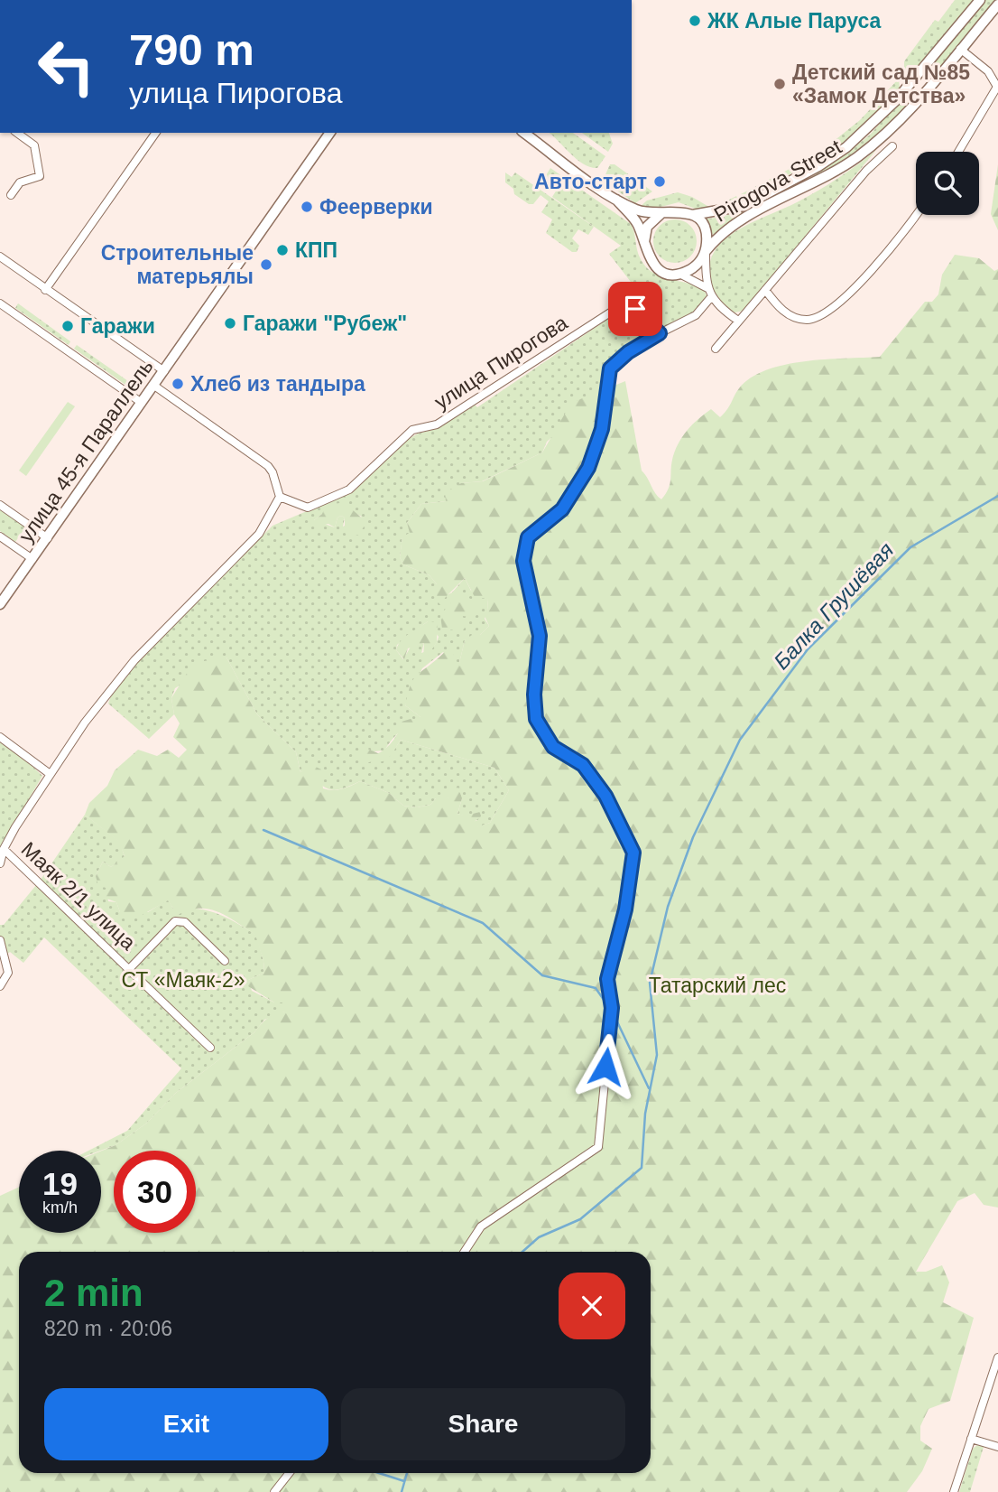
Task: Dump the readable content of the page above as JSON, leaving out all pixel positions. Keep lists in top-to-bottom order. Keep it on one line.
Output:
{"streets":{"main road":["Pirogova Street","улица 45-я Параллель"],"street":["улица Пирогова","Маяк 2/1 улица"]},"water":["Балка Грушёвая"],"parks":["СТ «Маяк-2»","Татарский лес"],"places":["ЖК Алые Паруса","Детский сад №85 «Замок Детства»","Авто-старт","Феерверки","КПП","Строительные матерьялы","Гаражи \"Рубеж\"","Гаражи","Хлеб из тандыра"],"page":{"turn":["790 m","улица Пирогова"],"speed":"19 km/h","limit":"30","heading":["2 min","820 m · 20:06"],"buttons":["Exit","Share"]}}
